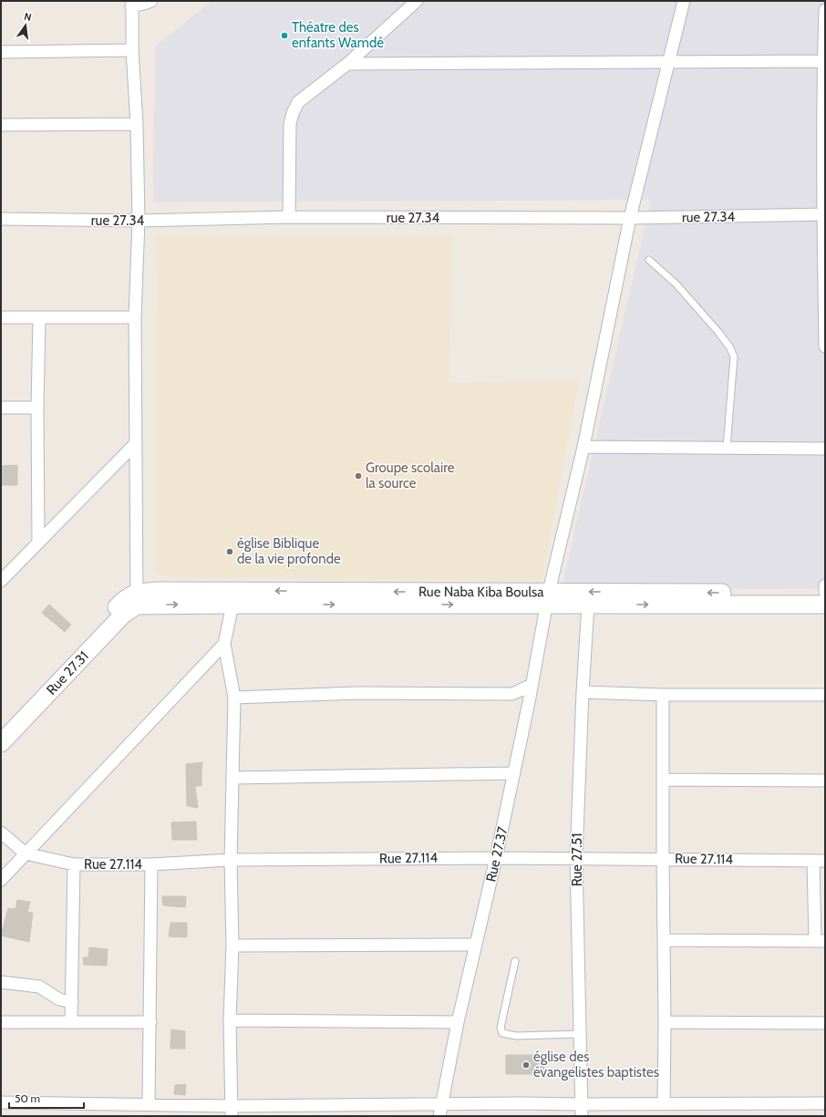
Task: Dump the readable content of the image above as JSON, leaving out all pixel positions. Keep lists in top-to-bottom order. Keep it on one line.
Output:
{"streets":{"street":["rue 27.34","Rue Naba Kiba Boulsa","Rue 27.31","Rue 27.37","Rue 27.114","Rue 27.51"]},"crossings":[["rue 27.34","Rue 27.37"],["Rue Naba Kiba Boulsa","Rue 27.31"],["Rue Naba Kiba Boulsa","Rue 27.37"],["Rue Naba Kiba Boulsa","Rue 27.51"],["Rue 27.37","Rue 27.114"],["Rue 27.114","Rue 27.51"]],"places":["Théatre des enfants Wamdé","Groupe scolaire la source","église Biblique de la vie profonde","église des évangelistes baptistes"],"scale_bar":"50 m","north":"top"}
